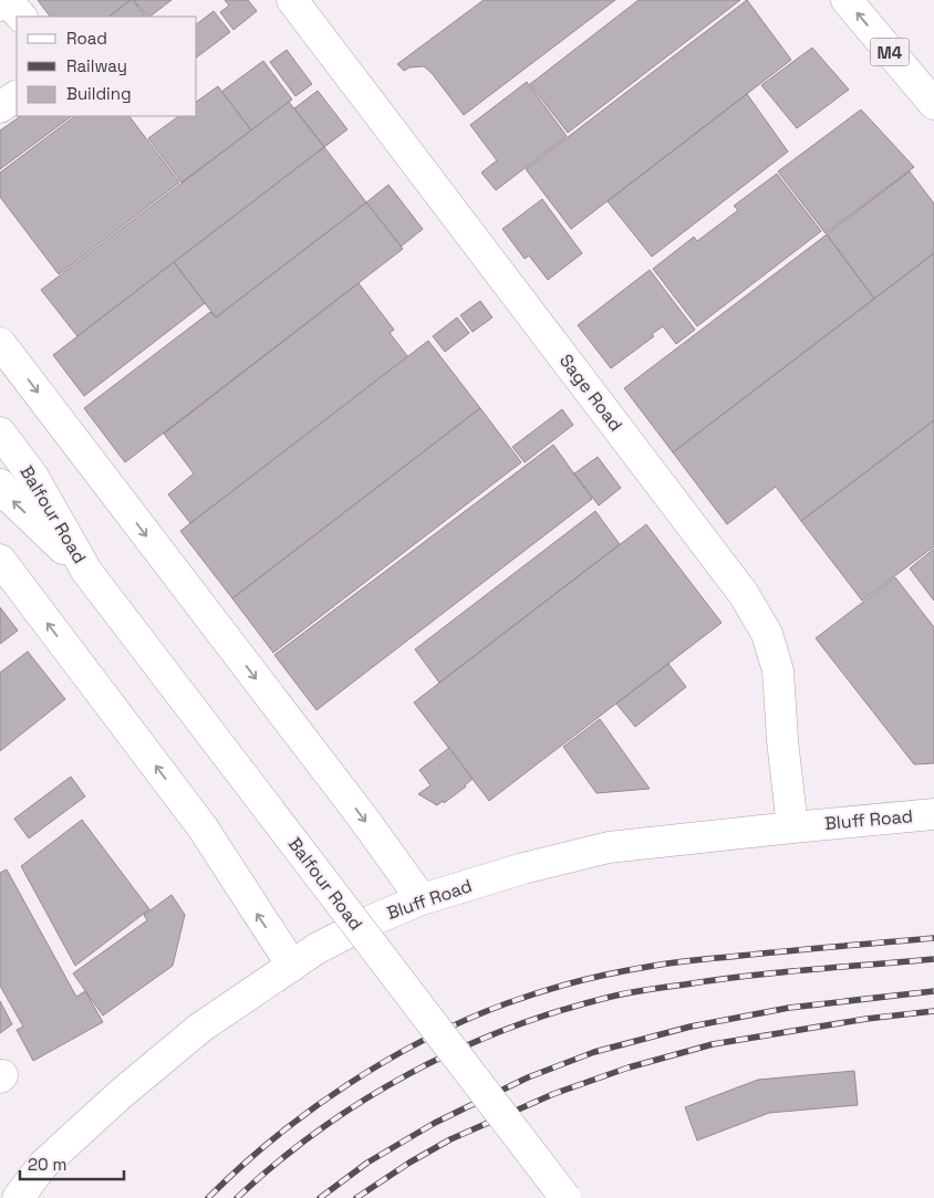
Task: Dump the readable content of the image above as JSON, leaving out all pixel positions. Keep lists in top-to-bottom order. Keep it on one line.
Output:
{"streets":{"main road":["M4","Sage Road","Balfour Road","Bluff Road"]},"crossings":[["Sage Road","Bluff Road"]],"legend":["Road","Railway","Building"],"scale_bar":"20 m"}
